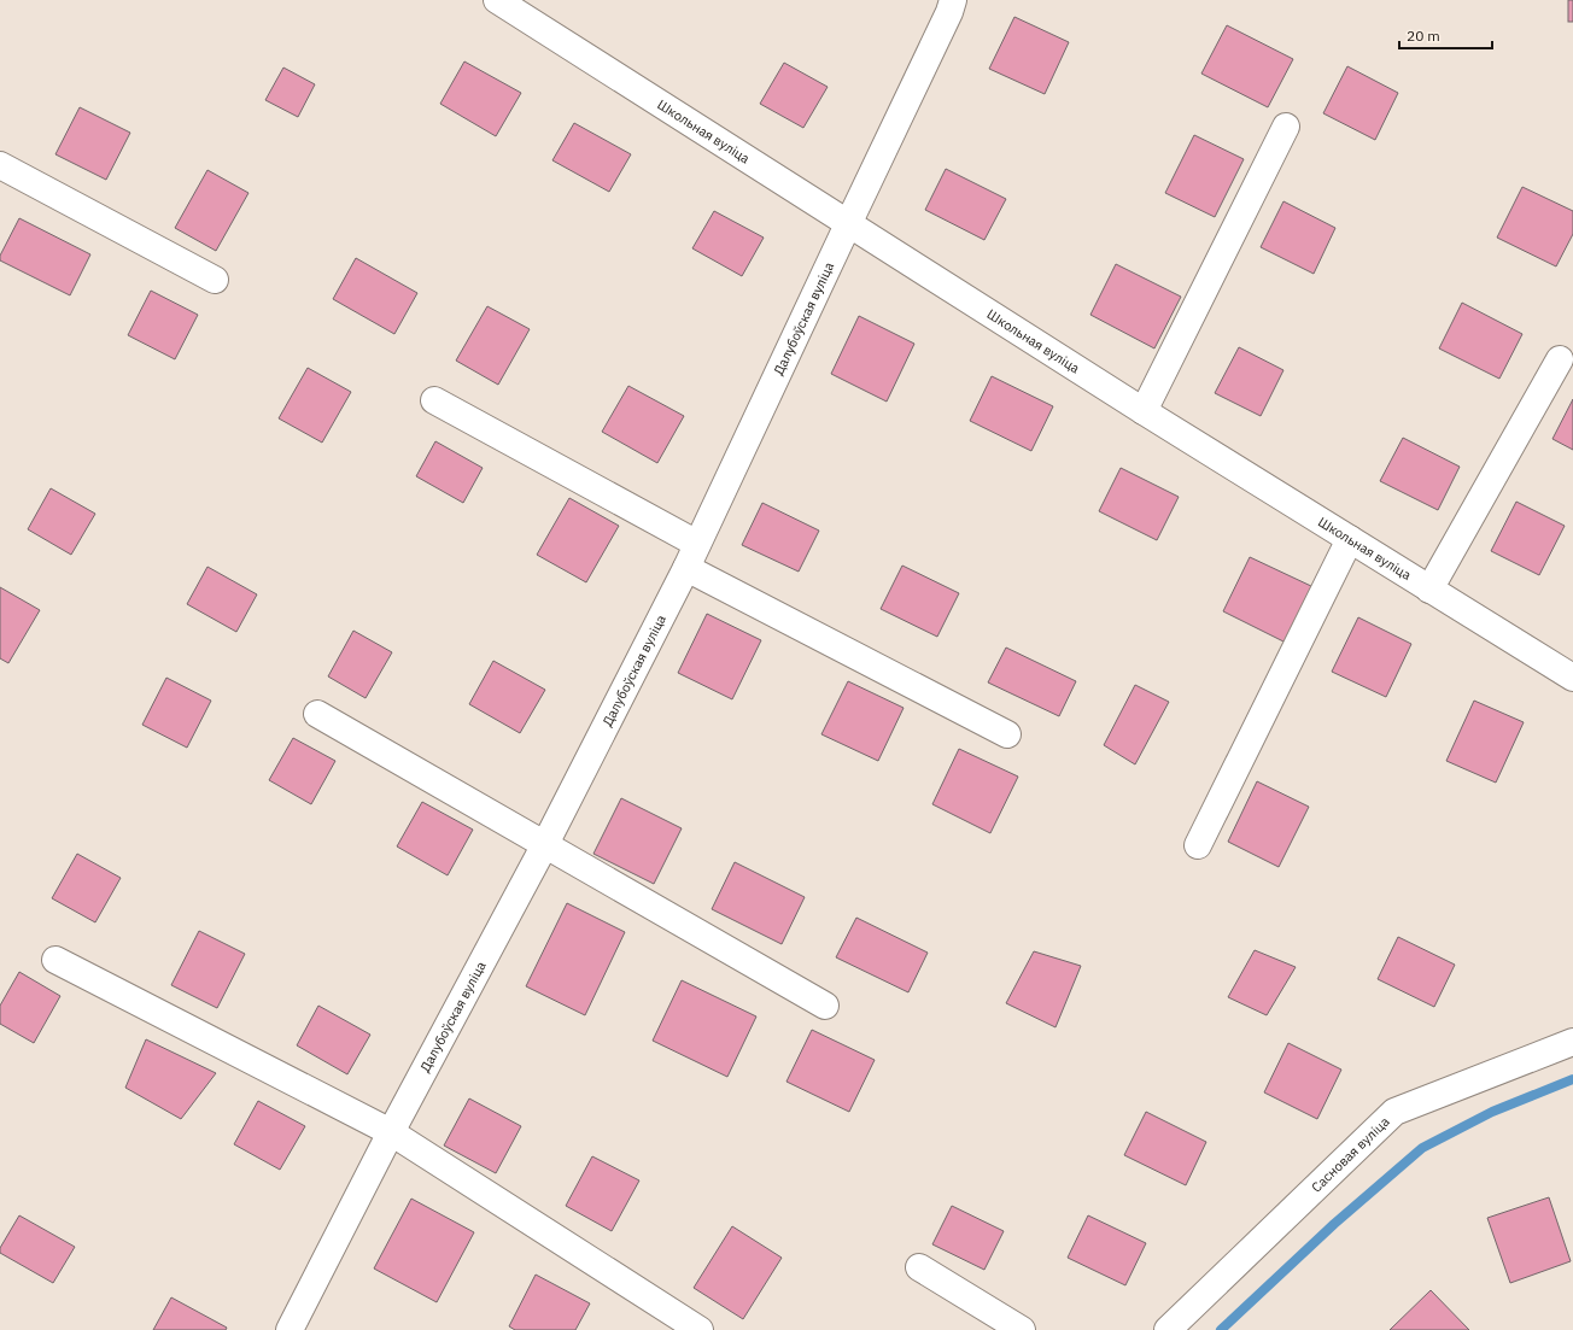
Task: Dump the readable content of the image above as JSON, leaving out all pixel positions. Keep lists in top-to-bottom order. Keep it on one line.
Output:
{"streets":{"street":["Школьная вуліца","Далубоўская вуліца","Сасновая вуліца"]},"crossings":[["Школьная вуліца","Далубоўская вуліца"]],"scale_bar":"20 m"}
